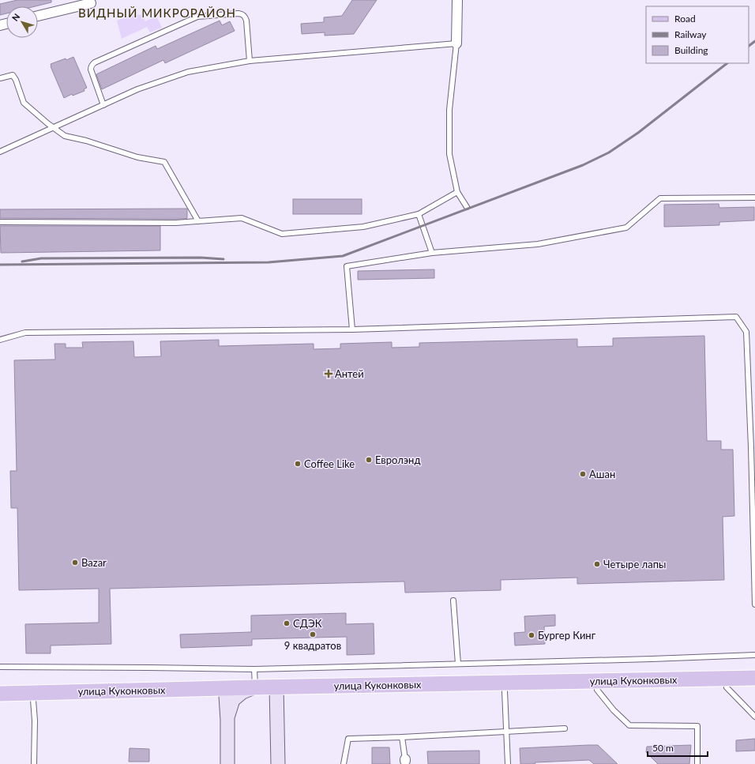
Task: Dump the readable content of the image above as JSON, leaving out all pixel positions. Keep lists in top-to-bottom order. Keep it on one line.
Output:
{"streets":{"main road":["улица Куконковых"]},"districts":["ВИДНЫЙ МИКРОРАЙОН"],"places":{"health":["Антей"],"other":["Евролэнд","Coffee Like","Ашан","Bazar","Четыре лапы","СДЭК","9 квадратов","Бургер Кинг"]},"legend":["Road","Railway","Building"],"scale_bar":"50 m","north":"top left"}
